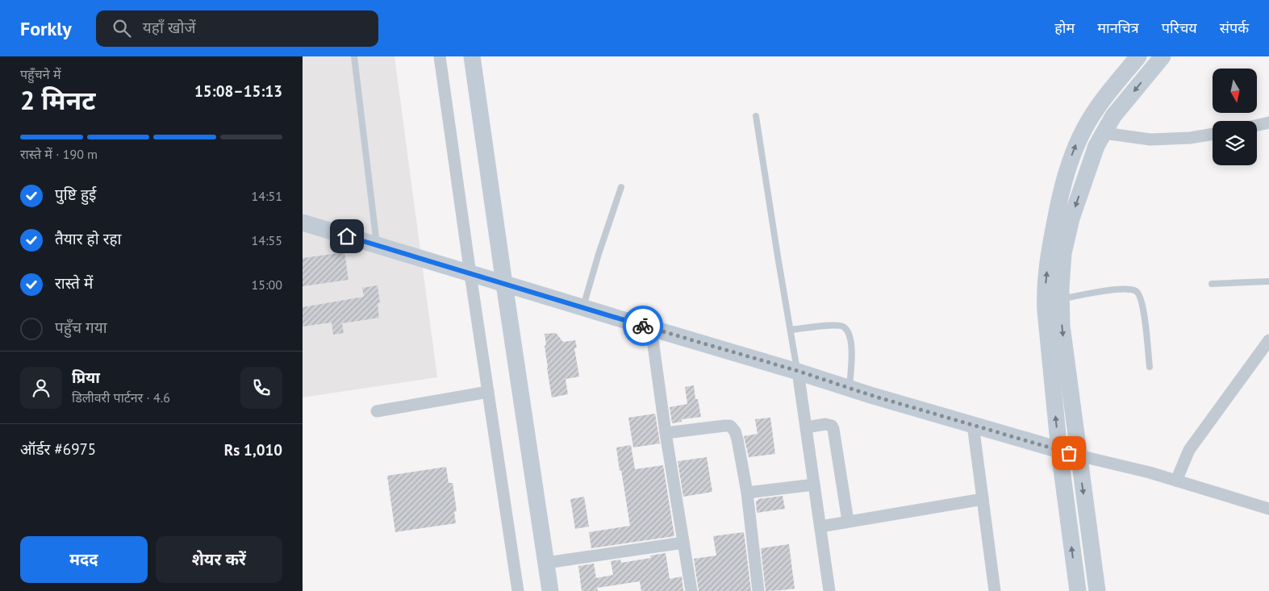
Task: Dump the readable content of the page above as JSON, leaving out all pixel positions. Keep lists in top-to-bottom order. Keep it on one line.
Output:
{"north":"bottom","page":{"header":"Forkly","search":"यहाँ खोजें","nav":["होम","मानचित्र","परिचय","संपर्क"],"heading":["2 मिनट","पहुँचने में","15:08–15:13"],"panel":["प्रिया","डिलीवरी पार्टनर · 4.6","ऑर्डर #6975","Rs 1,010"],"bar":"रास्ते में · 190 m","list":[["पुष्टि हुई","14:51"],["तैयार हो रहा","14:55"],["रास्ते में","15:00"],"पहुँच गया"],"buttons":["मदद","शेयर करें"]}}
